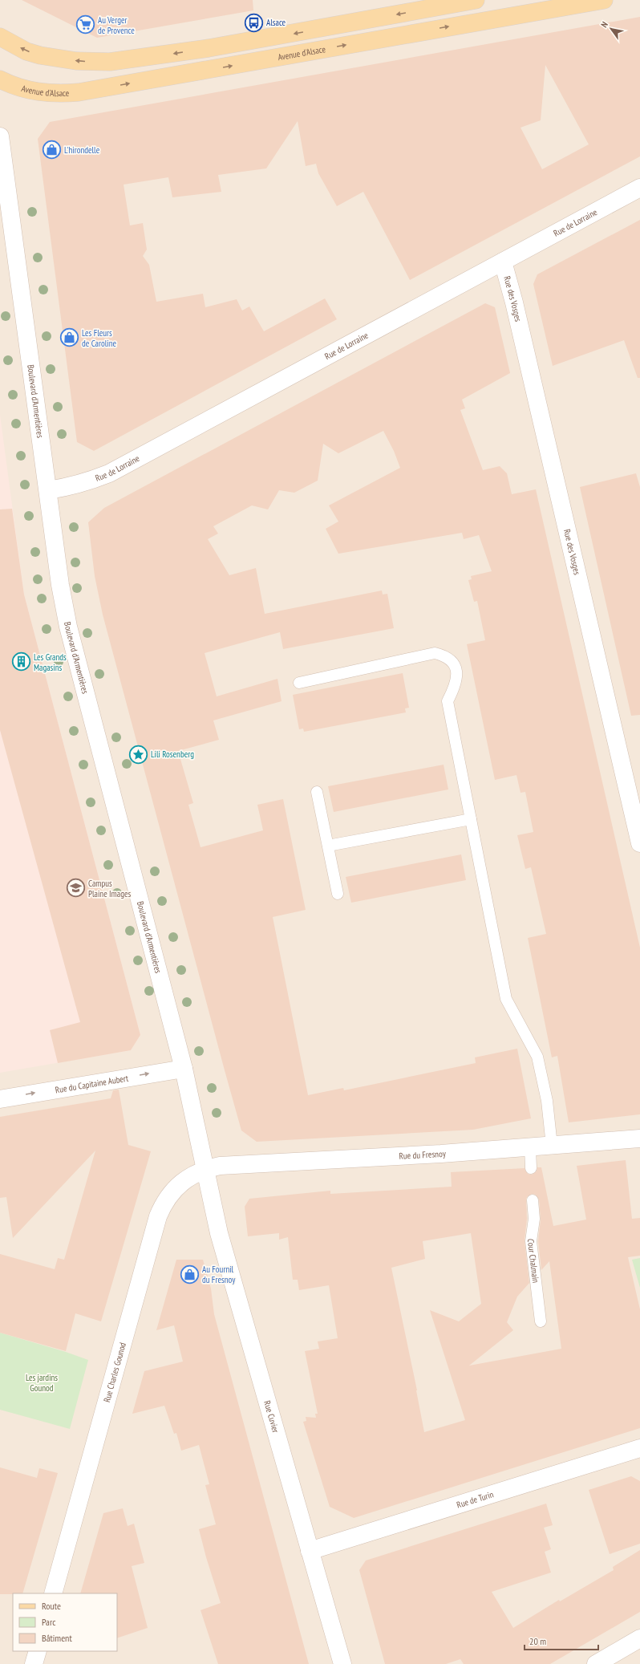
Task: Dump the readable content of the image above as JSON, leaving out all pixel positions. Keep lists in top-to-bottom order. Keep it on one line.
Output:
{"streets":{"main road":["Avenue d'Alsace"],"street":["Rue de Lorraine","Rue des Vosges","Boulevard d'Armentières","Rue du Capitaine Aubert","Rue du Fresnoy","Rue Charles Gounod","Rue Cuvier","Rue de Turin"],"lane":["Cour Chalmain"]},"crossings":[["Rue de Lorraine","Rue des Vosges"],["Rue de Lorraine","Boulevard d'Armentières"],["Boulevard d'Armentières","Rue du Capitaine Aubert"],["Boulevard d'Armentières","Rue du Fresnoy"],["Boulevard d'Armentières","Rue Charles Gounod"],["Boulevard d'Armentières","Rue Cuvier"],["Rue du Fresnoy","Rue Charles Gounod"],["Rue du Fresnoy","Rue Cuvier"],["Rue Charles Gounod","Rue Cuvier"],["Rue Cuvier","Rue de Turin"]],"one_way":["Rue du Capitaine Aubert"],"parks":["Les jardins Gounod"],"places":{"bus stop":["Alsace"],"supermarket":["Au Verger de Provence"],"shop":["L'hirondelle","Les Fleurs de Caroline","Au Fournil du Fresnoy"],"building":["Les Grands Magasins"],"place":["Lili Rosenberg"],"school or university":["Campus Plaine Images"]},"legend":["Route","Parc","Bâtiment"],"scale_bar":"20 m","north":"top left"}
